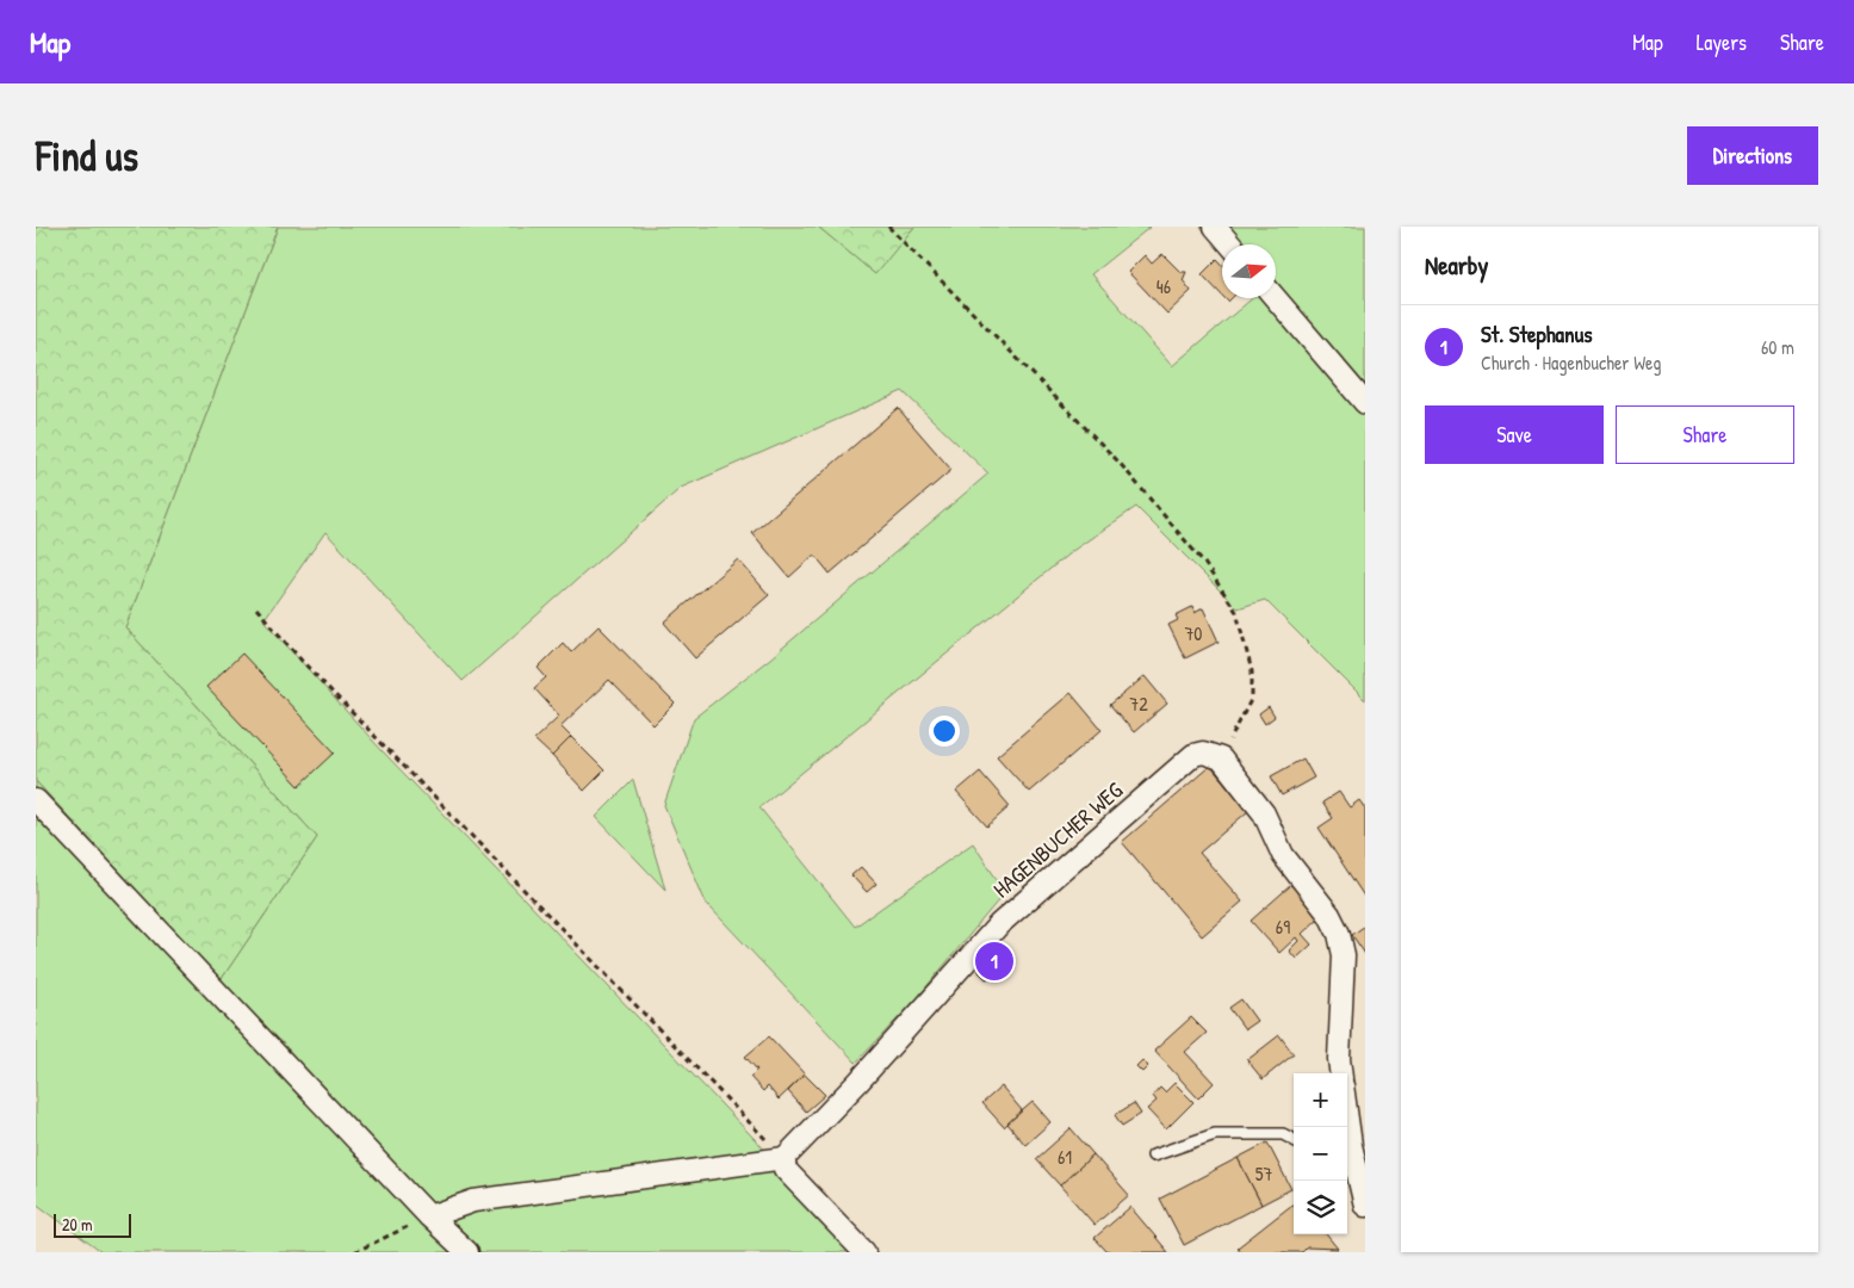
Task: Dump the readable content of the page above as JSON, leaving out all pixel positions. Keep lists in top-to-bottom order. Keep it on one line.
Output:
{"streets":{"street":["HAGENBUCHER WEG"]},"house_numbers":["46","70","72","69","61","57"],"scale_bar":"20 m","north":"right","page":{"header":"Map","nav":["Map","Layers","Share"],"buttons":["Directions",["Save","Share"]],"title":"Find us","heading":"Nearby","list":[{"mark":"1","name":"St. Stephanus","note":"Church · Hagenbucher Weg","value":"60 m"}],"pins":"1","map_buttons":["+","−"],"scale":"20 m"}}
